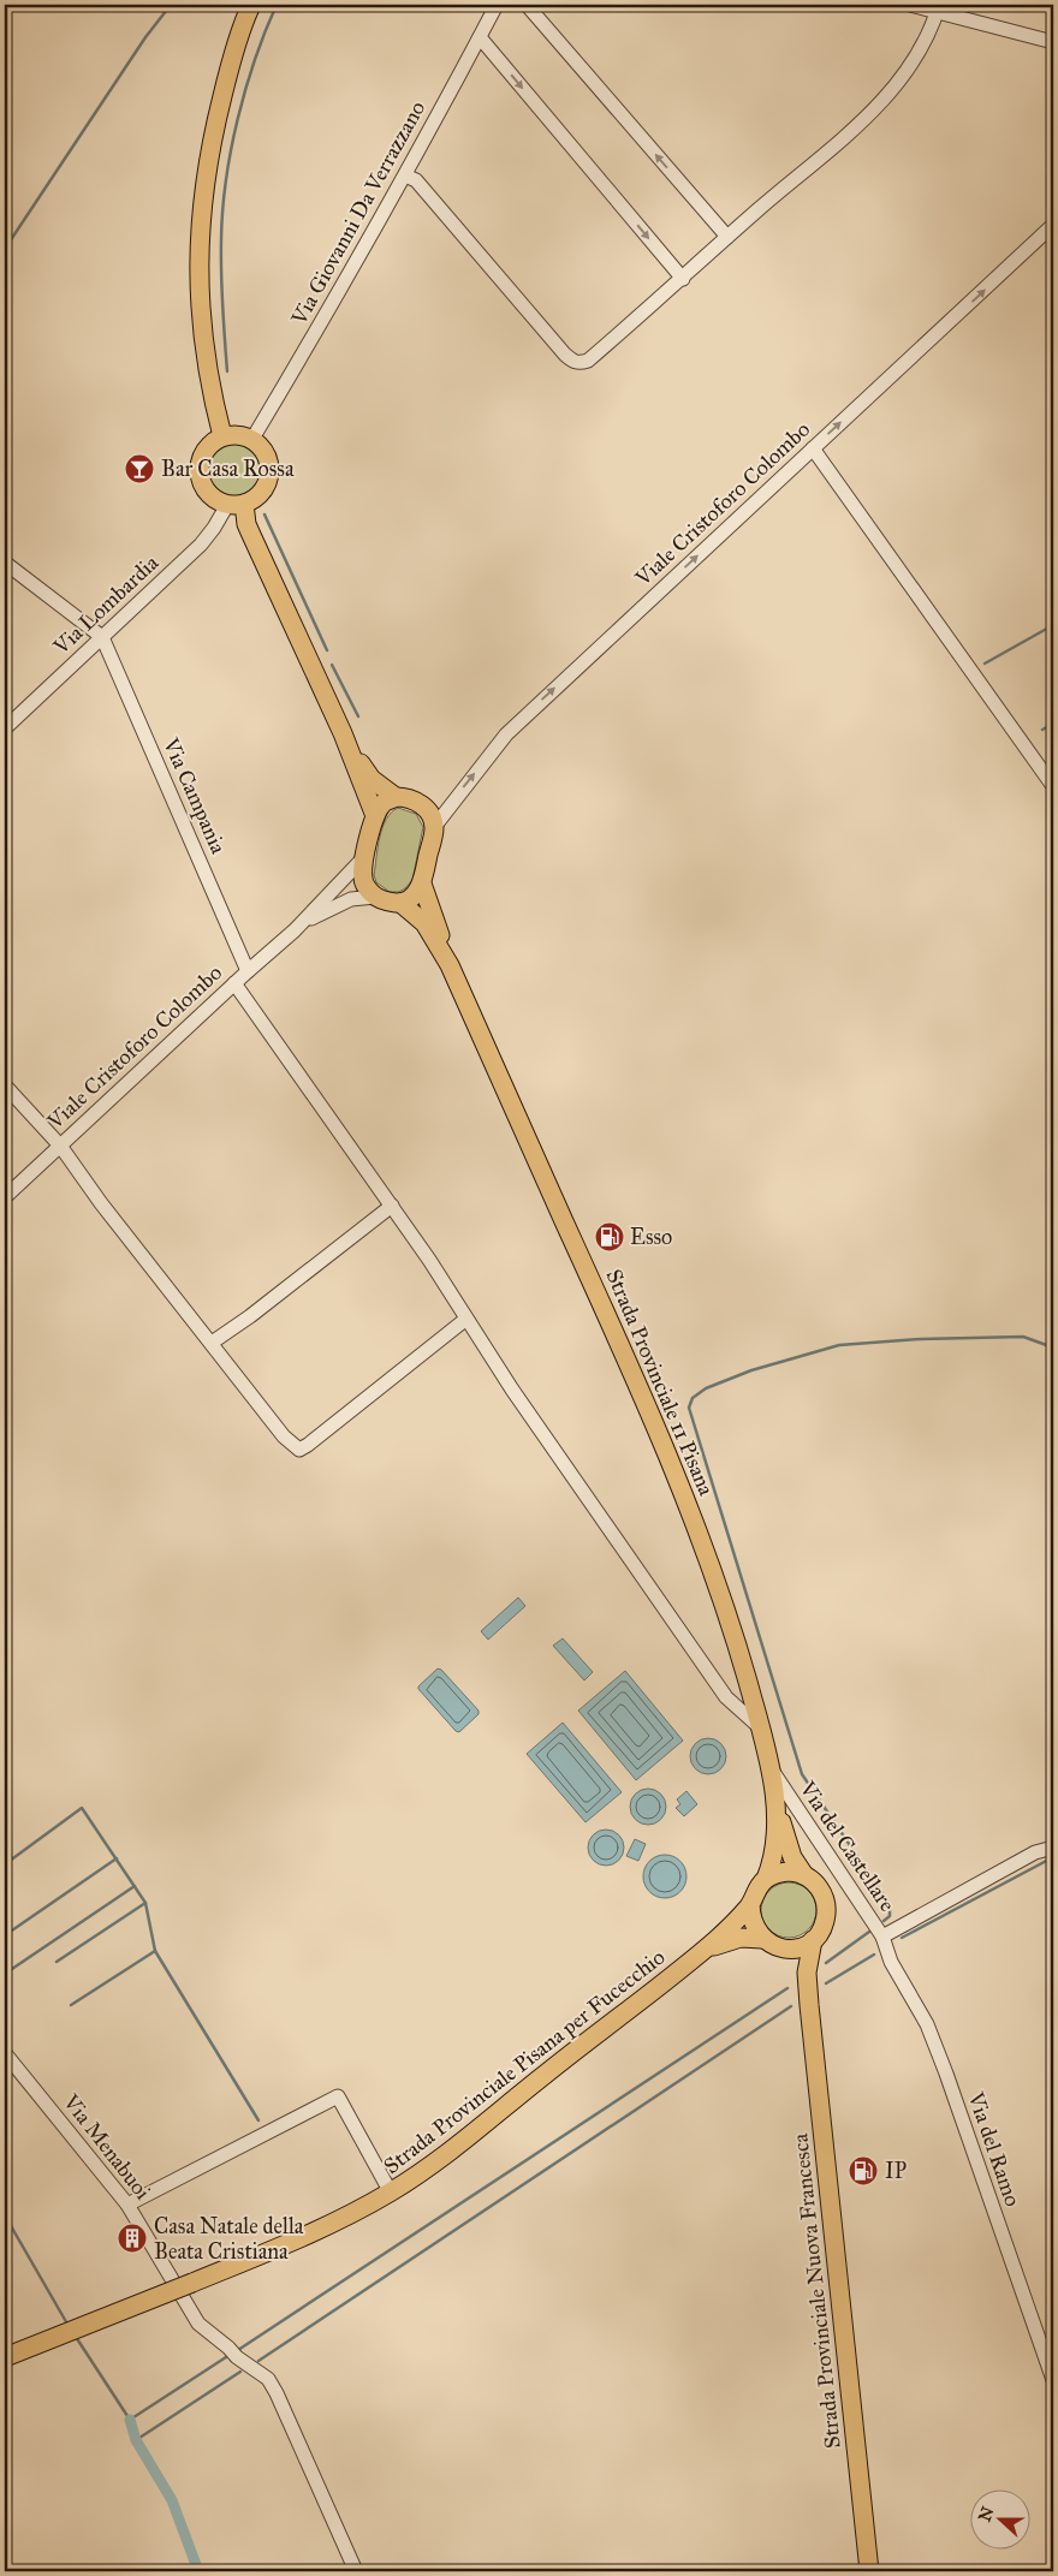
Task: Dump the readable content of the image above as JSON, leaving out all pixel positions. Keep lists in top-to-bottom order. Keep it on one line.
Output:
{"streets":{"main road":["Strada Provinciale 11 Pisana","Strada Provinciale Pisana per Fucecchio","Strada Provinciale Nuova Francesca"],"street":["Via Giovanni Da Verrazzano","Viale Cristoforo Colombo","Via Lombardia","Via Campania","Via del Castellare","Via Menabuoi","Via del Ramo"]},"crossings":[["Via Giovanni Da Verrazzano","Via Lombardia"],["Viale Cristoforo Colombo","Via Campania"],["Viale Cristoforo Colombo","Strada Provinciale 11 Pisana"],["Via Lombardia","Via Campania"],["Strada Provinciale 11 Pisana","Via del Castellare"],["Strada Provinciale 11 Pisana","Strada Provinciale Pisana per Fucecchio"],["Strada Provinciale 11 Pisana","Strada Provinciale Nuova Francesca"],["Via del Castellare","Via del Ramo"],["Strada Provinciale Pisana per Fucecchio","Strada Provinciale Nuova Francesca"]],"one_way":["Viale Cristoforo Colombo"],"places":{"bar":["Bar Casa Rossa"],"fuel station":["Esso","IP"],"building":["Casa Natale della Beata Cristiana"]},"north":"left"}
